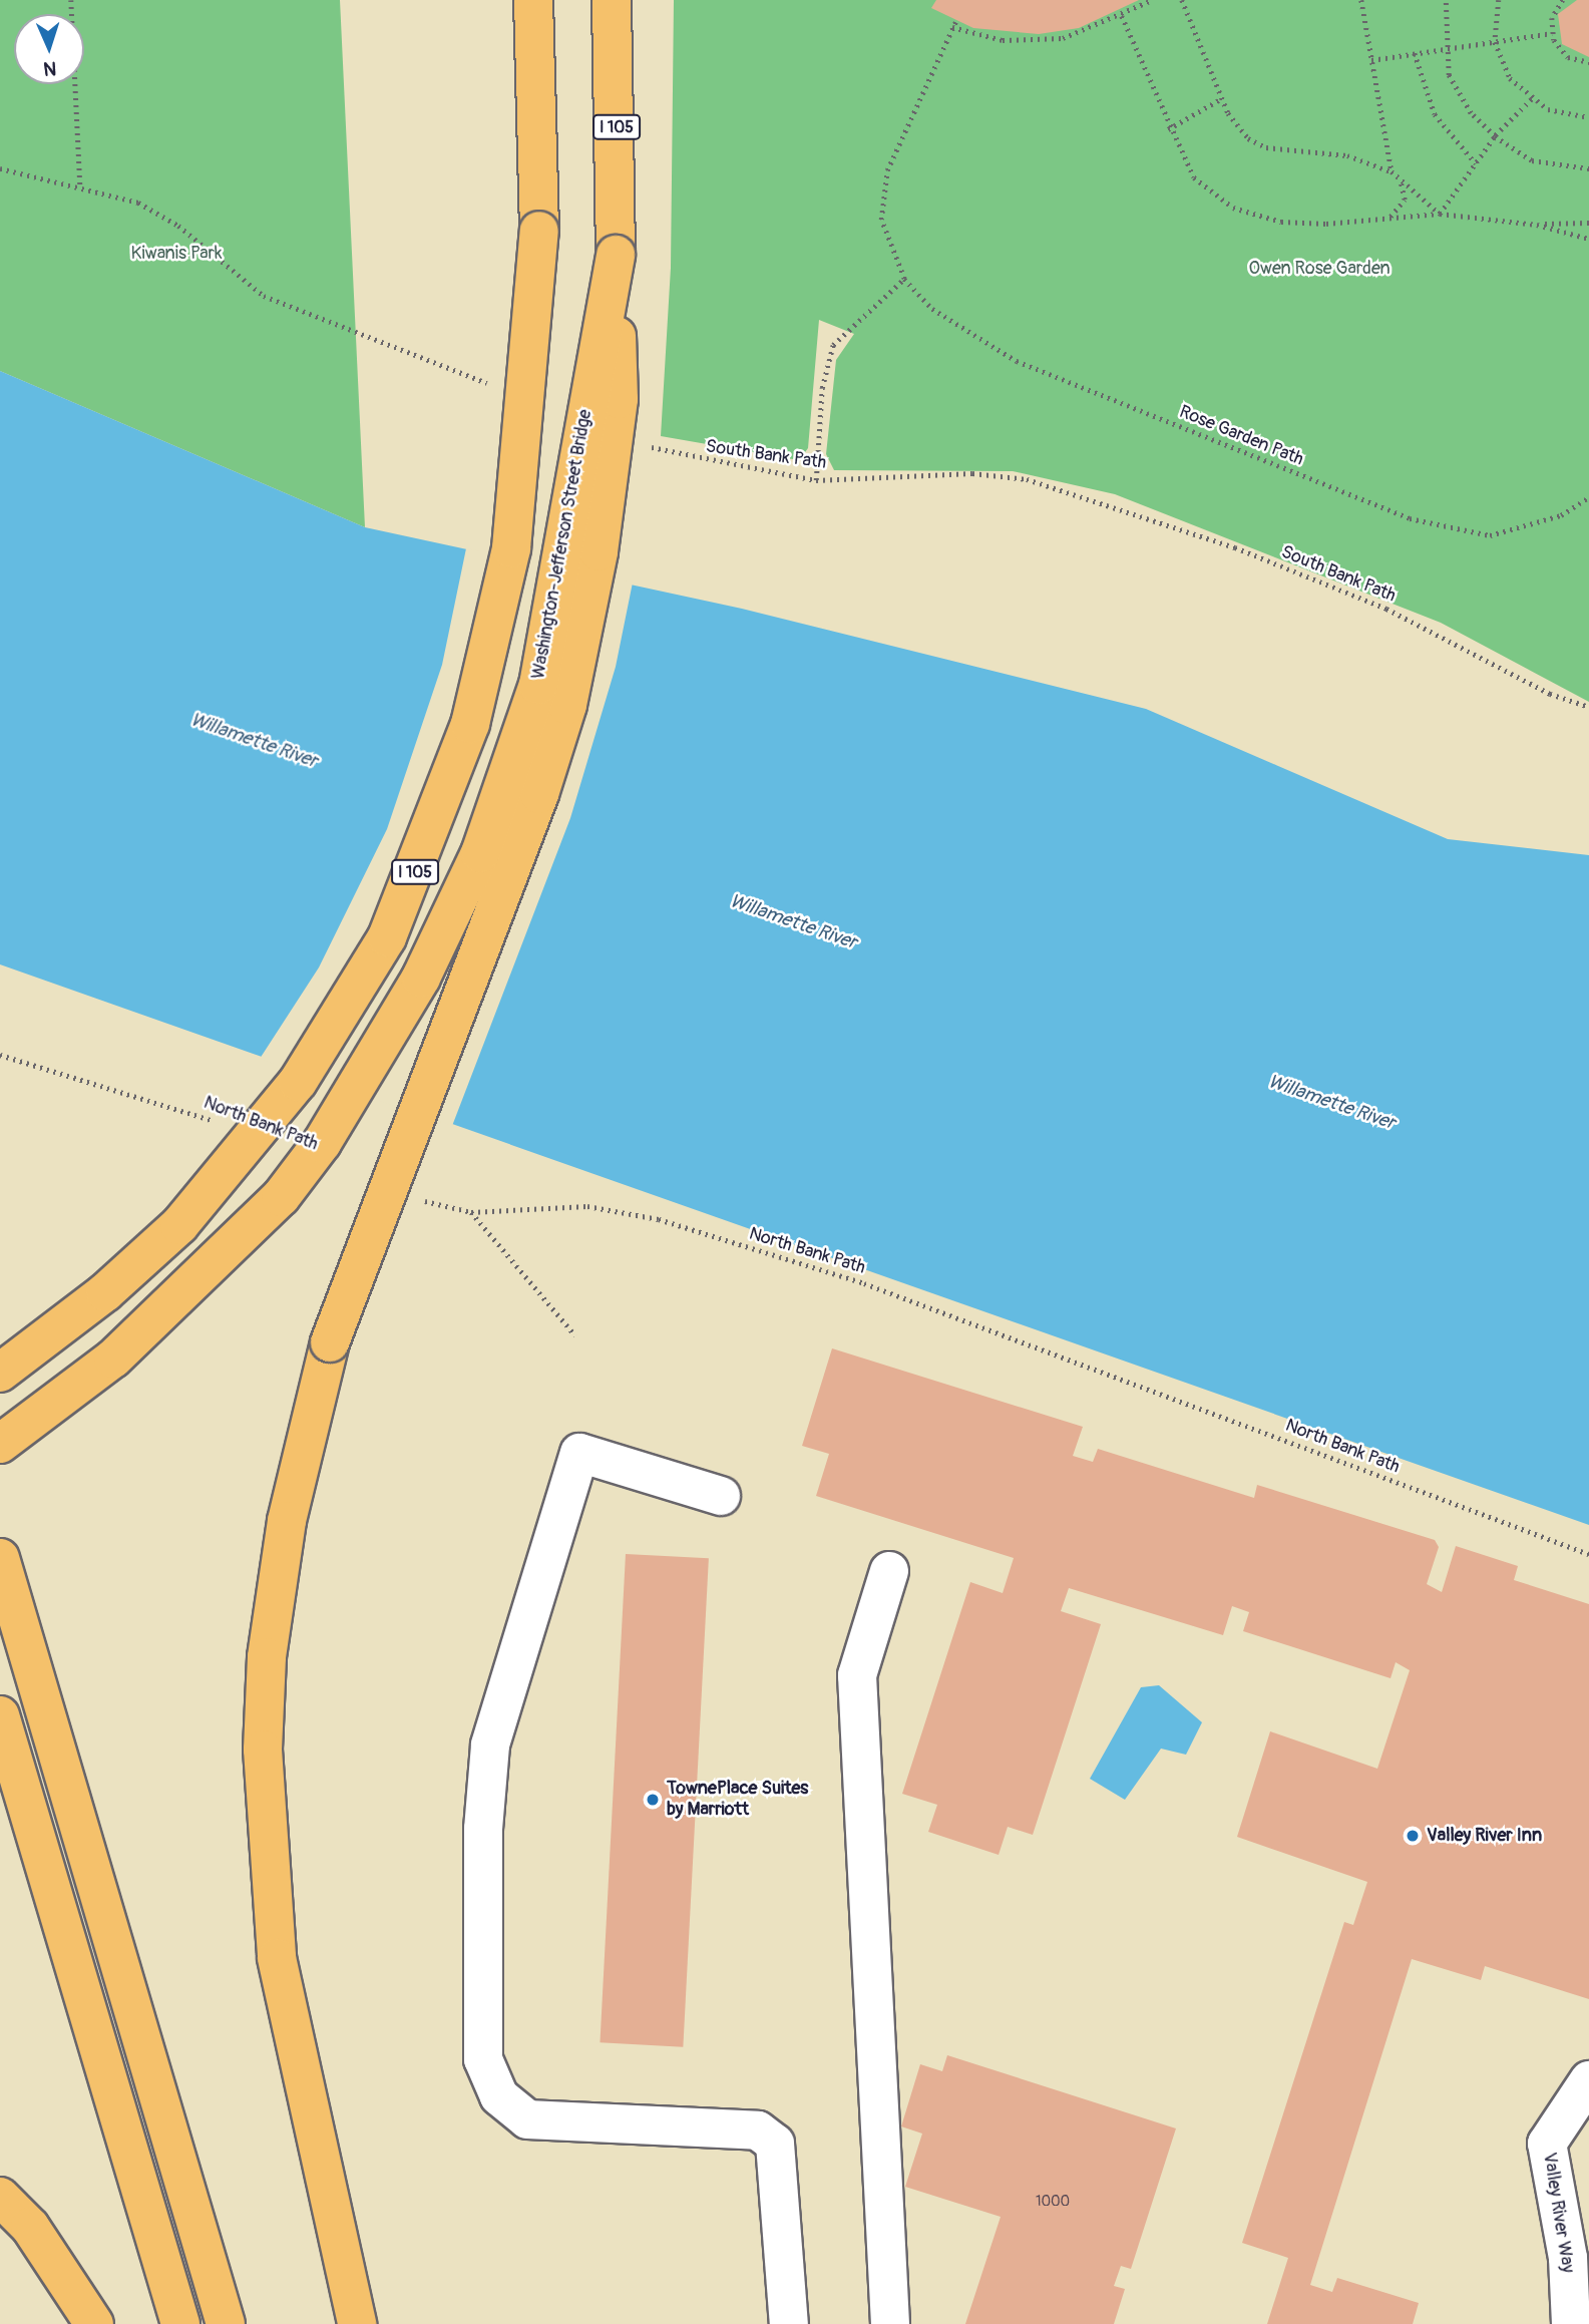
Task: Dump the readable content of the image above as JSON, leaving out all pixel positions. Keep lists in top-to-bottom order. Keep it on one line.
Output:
{"streets":{"highway":["I 105","Washington-Jefferson Street Bridge"],"street":["Valley River Way"],"path":["Rose Garden Path","South Bank Path","North Bank Path"]},"crossings":[["I 105","Washington-Jefferson Street Bridge"]],"water":["Willamette River"],"parks":["Kiwanis Park","Owen Rose Garden"],"places":["TownePlace Suites by Marriott","Valley River Inn"],"house_numbers":["1000"],"north":"bottom"}
